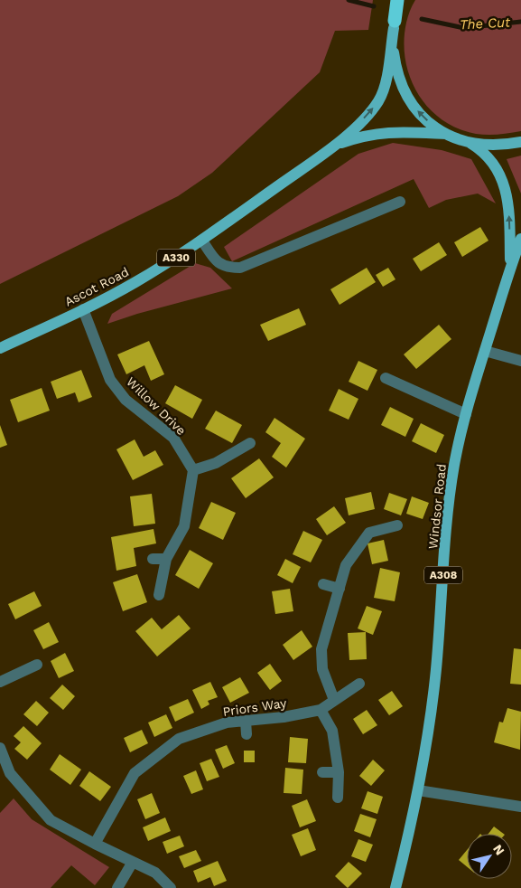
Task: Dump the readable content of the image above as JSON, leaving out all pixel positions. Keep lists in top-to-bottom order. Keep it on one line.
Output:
{"streets":{"main road":["A330","Ascot Road","Windsor Road","A308"],"street":["Willow Drive","Priors Way"]},"crossings":[["Ascot Road","Willow Drive"]],"water":["The Cut"],"north":"top right"}
